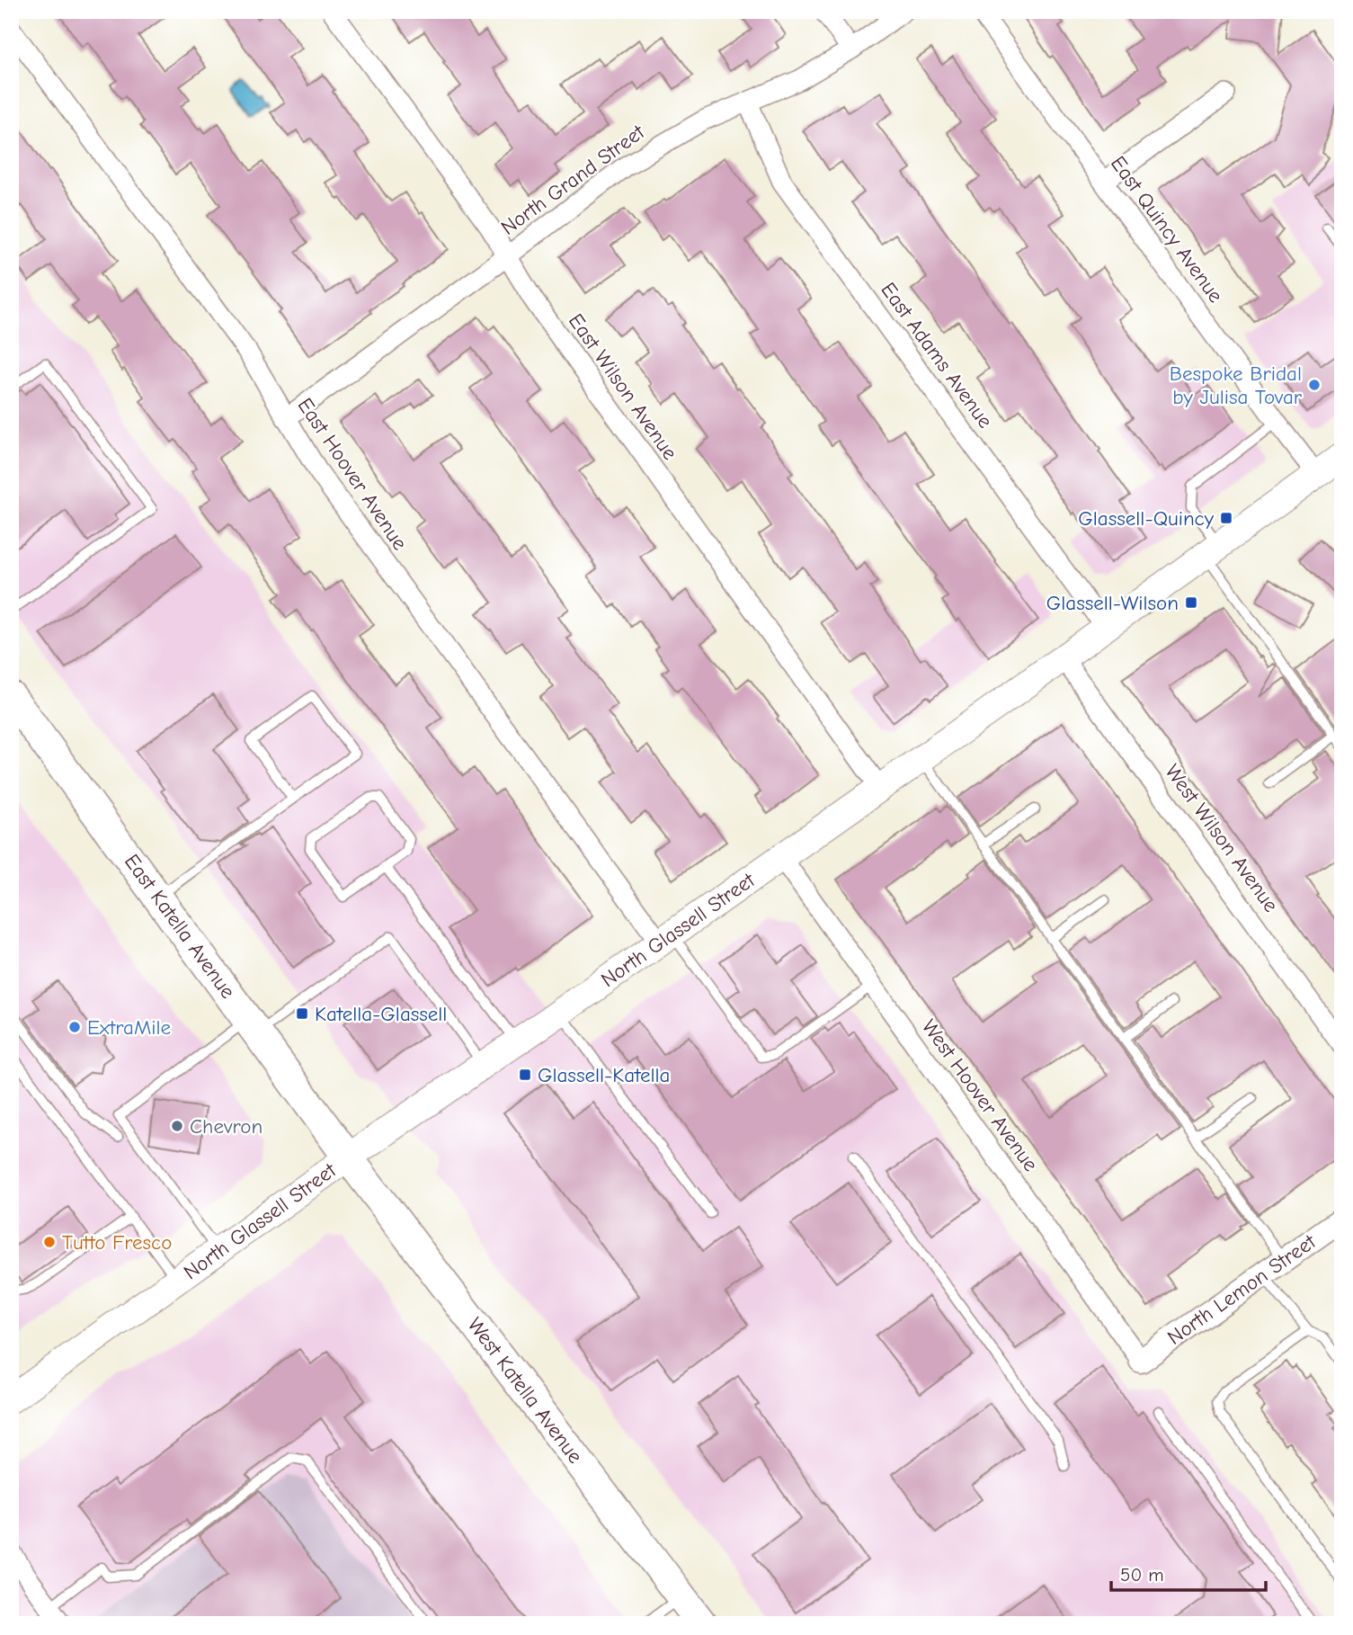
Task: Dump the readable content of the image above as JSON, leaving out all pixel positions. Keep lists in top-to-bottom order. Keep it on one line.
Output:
{"streets":{"main road":["East Katella Avenue","North Glassell Street","West Katella Avenue"],"street":["North Grand Street","East Quincy Avenue","East Adams Avenue","East Wilson Avenue","East Hoover Avenue","West Wilson Avenue","West Hoover Avenue","North Lemon Street"]},"crossings":[["North Grand Street","East Adams Avenue"],["North Grand Street","East Wilson Avenue"],["North Grand Street","East Hoover Avenue"],["East Quincy Avenue","North Glassell Street"],["East Adams Avenue","North Glassell Street"],["East Wilson Avenue","North Glassell Street"],["East Hoover Avenue","North Glassell Street"],["West Wilson Avenue","North Glassell Street"],["East Katella Avenue","North Glassell Street"],["East Katella Avenue","West Katella Avenue"],["North Glassell Street","West Hoover Avenue"],["North Glassell Street","West Katella Avenue"],["West Hoover Avenue","North Lemon Street"]],"places":{"other":["Bespoke Bridal by Julisa Tovar","ExtraMile","Chevron","Tutto Fresco"],"transit":["Glassell-Quincy","Glassell-Wilson","Katella-Glassell","Glassell-Katella"]},"scale_bar":"50 m"}
